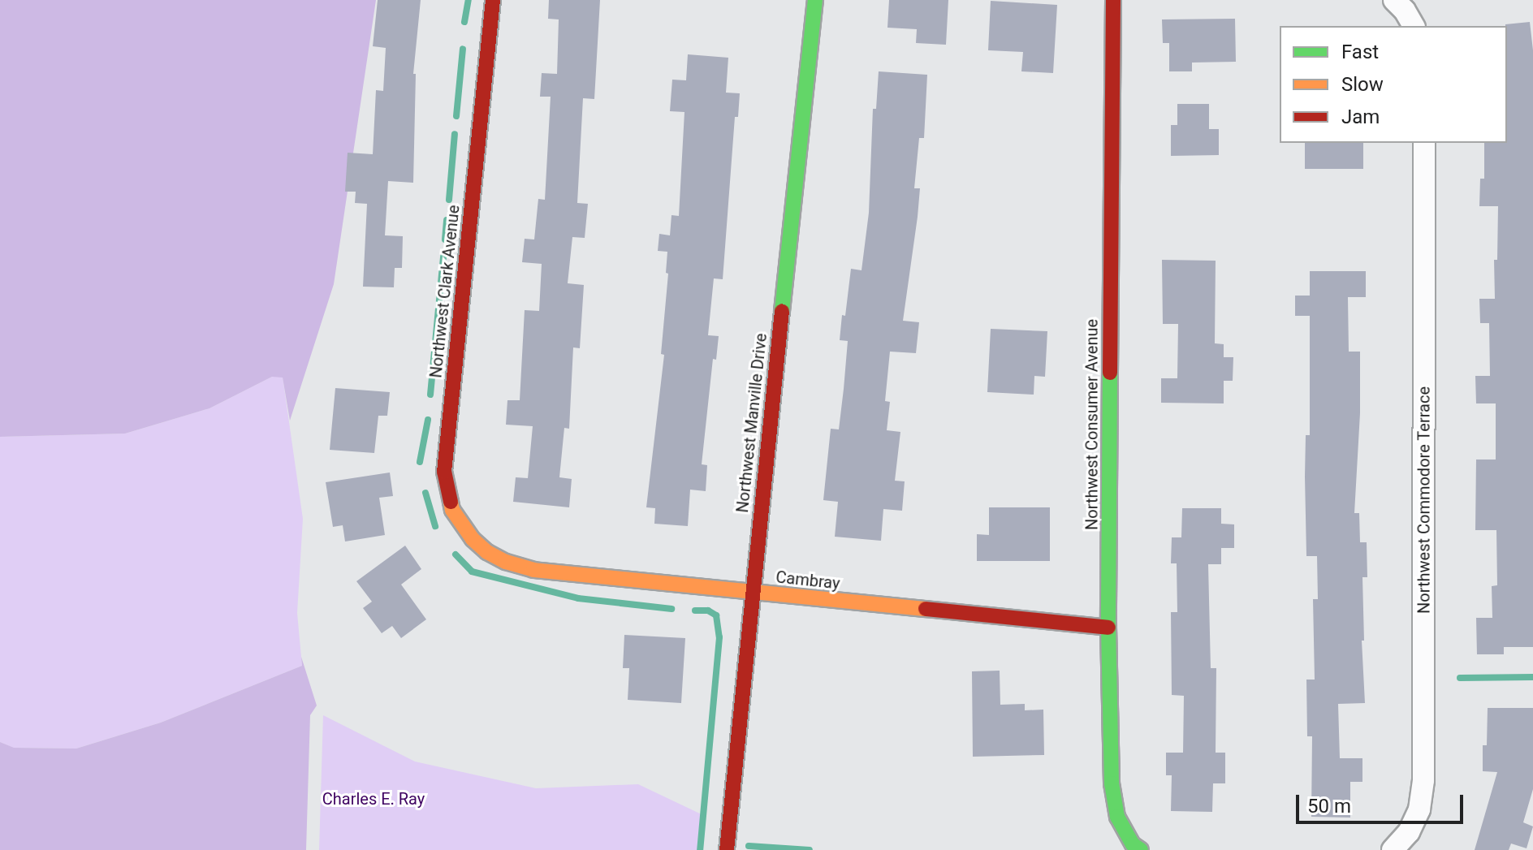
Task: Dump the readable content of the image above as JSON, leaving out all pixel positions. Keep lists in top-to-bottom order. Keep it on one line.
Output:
{"streets":{"street":["Northwest Clark Avenue","Northwest Manville Drive","Northwest Consumer Avenue","Northwest Commodore Terrace","Cambray"]},"crossings":[["Northwest Clark Avenue","Cambray"],["Northwest Manville Drive","Cambray"],["Northwest Consumer Avenue","Cambray"]],"parks":["Charles E. Ray"],"legend":["Fast","Slow","Jam"],"scale_bar":"50 m"}
